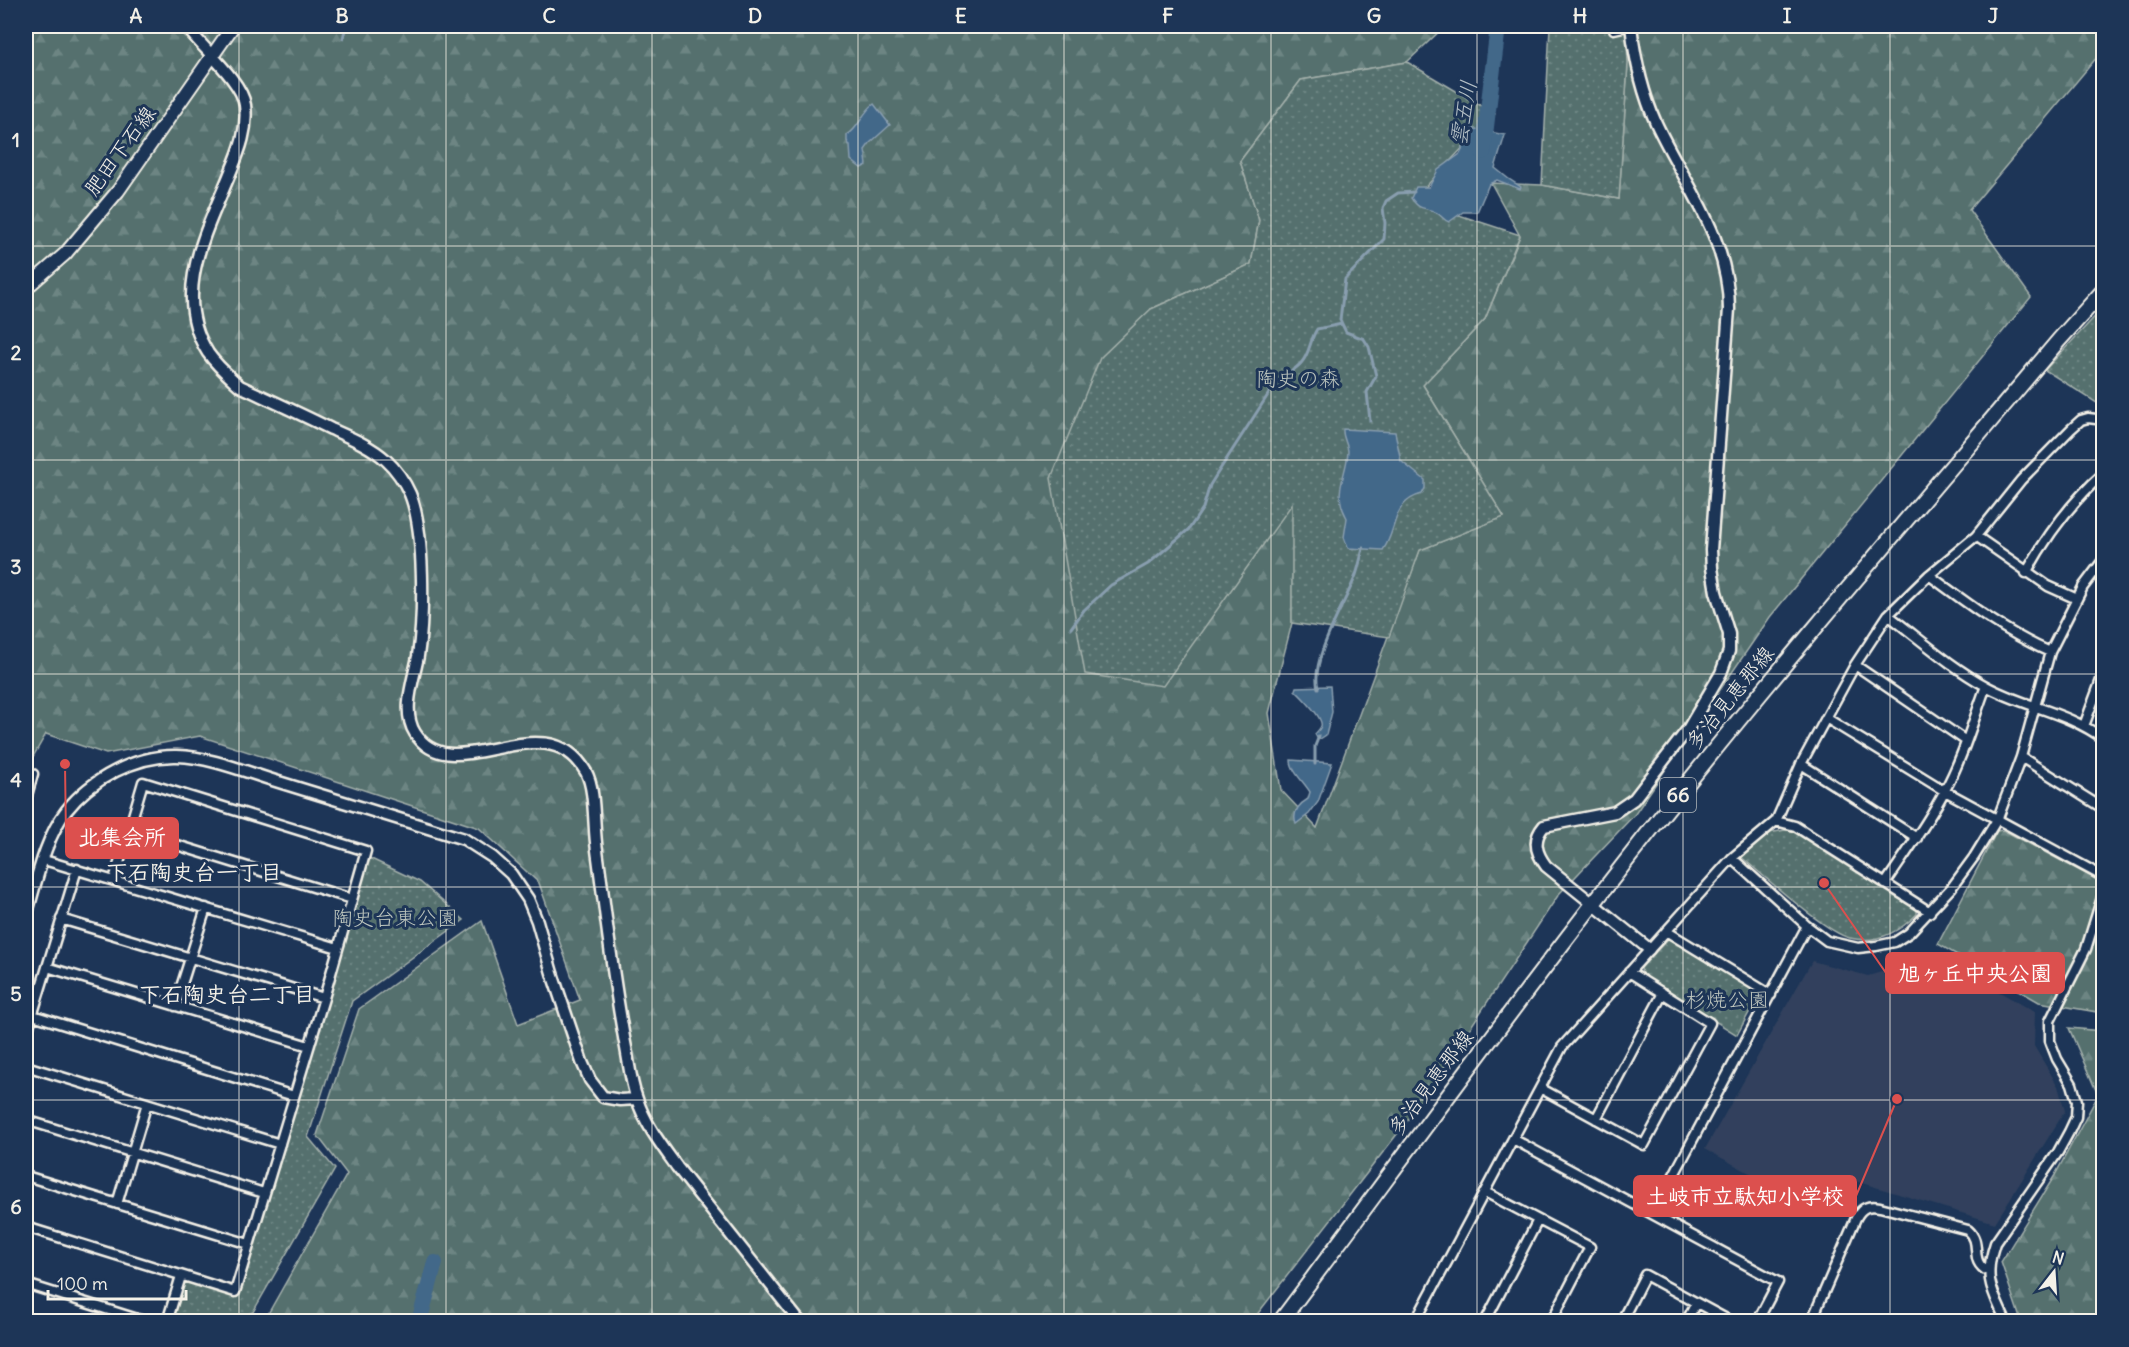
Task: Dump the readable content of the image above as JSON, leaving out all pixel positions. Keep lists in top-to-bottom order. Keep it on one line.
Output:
{"streets":{"main road":["肥田下石線","多治見恵那線","66"]},"districts":["下石陶史台一丁目","下石陶史台二丁目"],"water":["雲五川"],"parks":["陶史の森","陶史台東公園","杉焼公園"],"places":["北集会所","旭ヶ丘中央公園","土岐市立駄知小学校"],"scale_bar":"100 m","north":"top","grid":{"columns":["A","B","C","D","E","F","G","H","I","J"],"rows":["1","2","3","4","5","6"]}}
